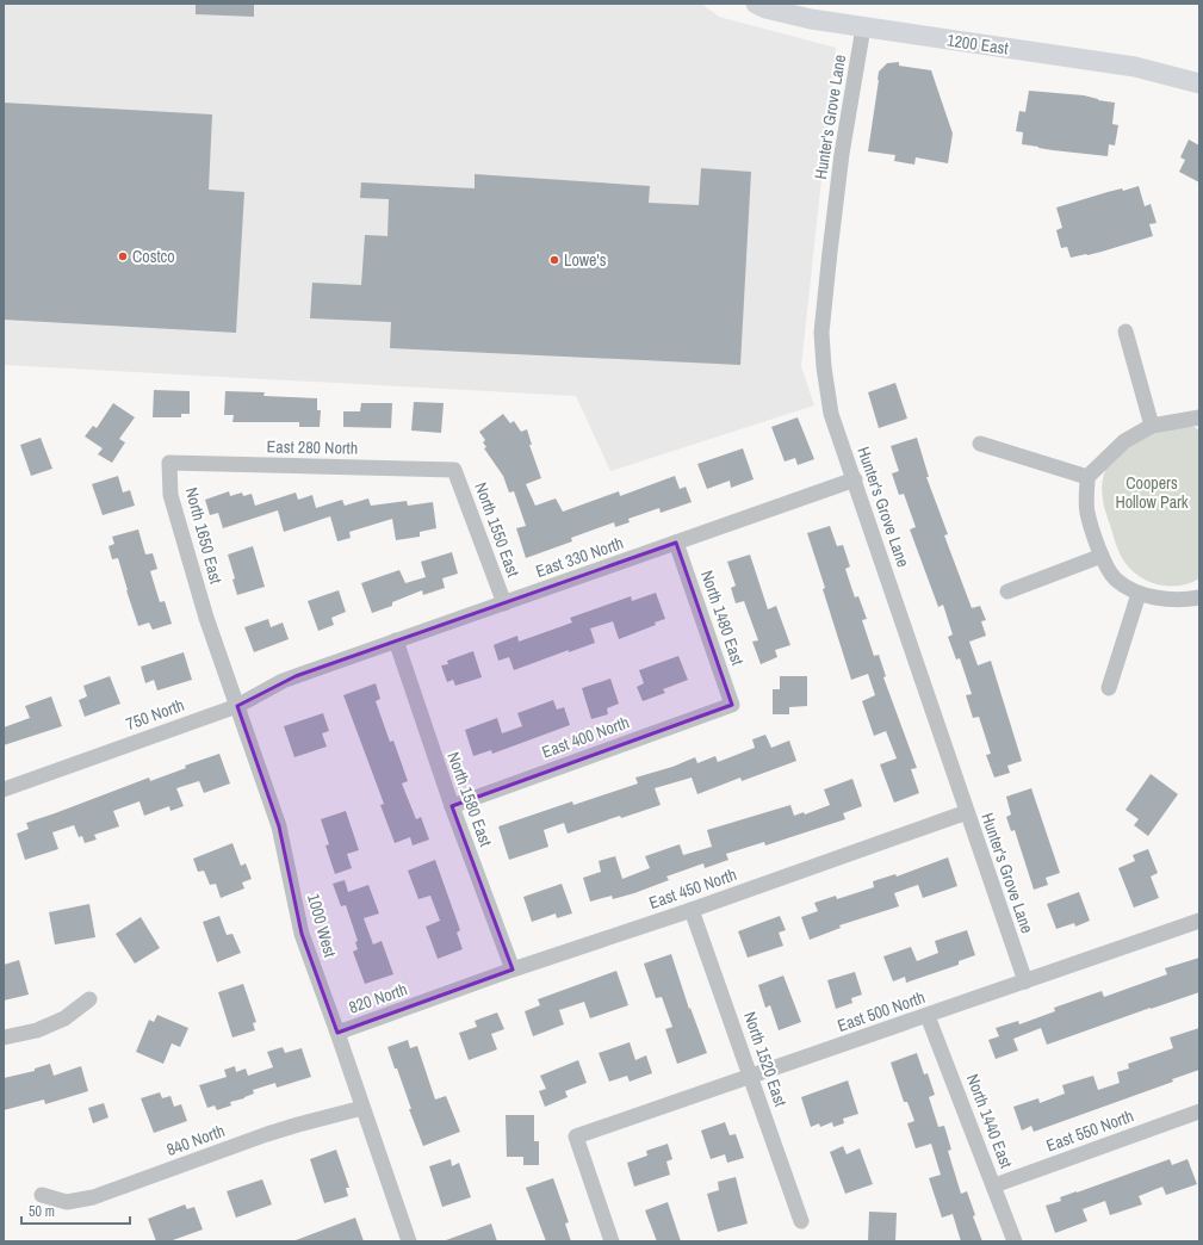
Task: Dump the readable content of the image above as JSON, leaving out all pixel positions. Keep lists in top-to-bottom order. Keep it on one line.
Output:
{"streets":{"main road":["1200 East"],"street":["Hunter's Grove Lane","East 280 North","North 1550 East","North 1650 East","East 330 North","North 1480 East","750 North","East 400 North","North 1580 East","East 450 North","1000 West","820 North","East 500 North","North 1520 East","North 1440 East","East 550 North","840 North"]},"crossings":[["1200 East","Hunter's Grove Lane"],["Hunter's Grove Lane","East 330 North"],["Hunter's Grove Lane","East 450 North"],["Hunter's Grove Lane","East 500 North"],["East 280 North","North 1550 East"],["East 280 North","North 1650 East"],["North 1550 East","East 330 North"],["North 1650 East","1000 West"],["East 330 North","North 1480 East"],["East 330 North","750 North"],["East 330 North","North 1580 East"],["North 1480 East","East 400 North"],["750 North","1000 West"],["East 400 North","North 1580 East"],["North 1580 East","East 450 North"],["East 450 North","820 North"],["East 450 North","North 1520 East"],["1000 West","820 North"],["1000 West","840 North"],["East 500 North","North 1520 East"],["East 500 North","North 1440 East"],["North 1440 East","East 550 North"]],"parks":["Coopers Hollow Park"],"places":["Costco","Lowe's"],"scale_bar":"50 m"}
